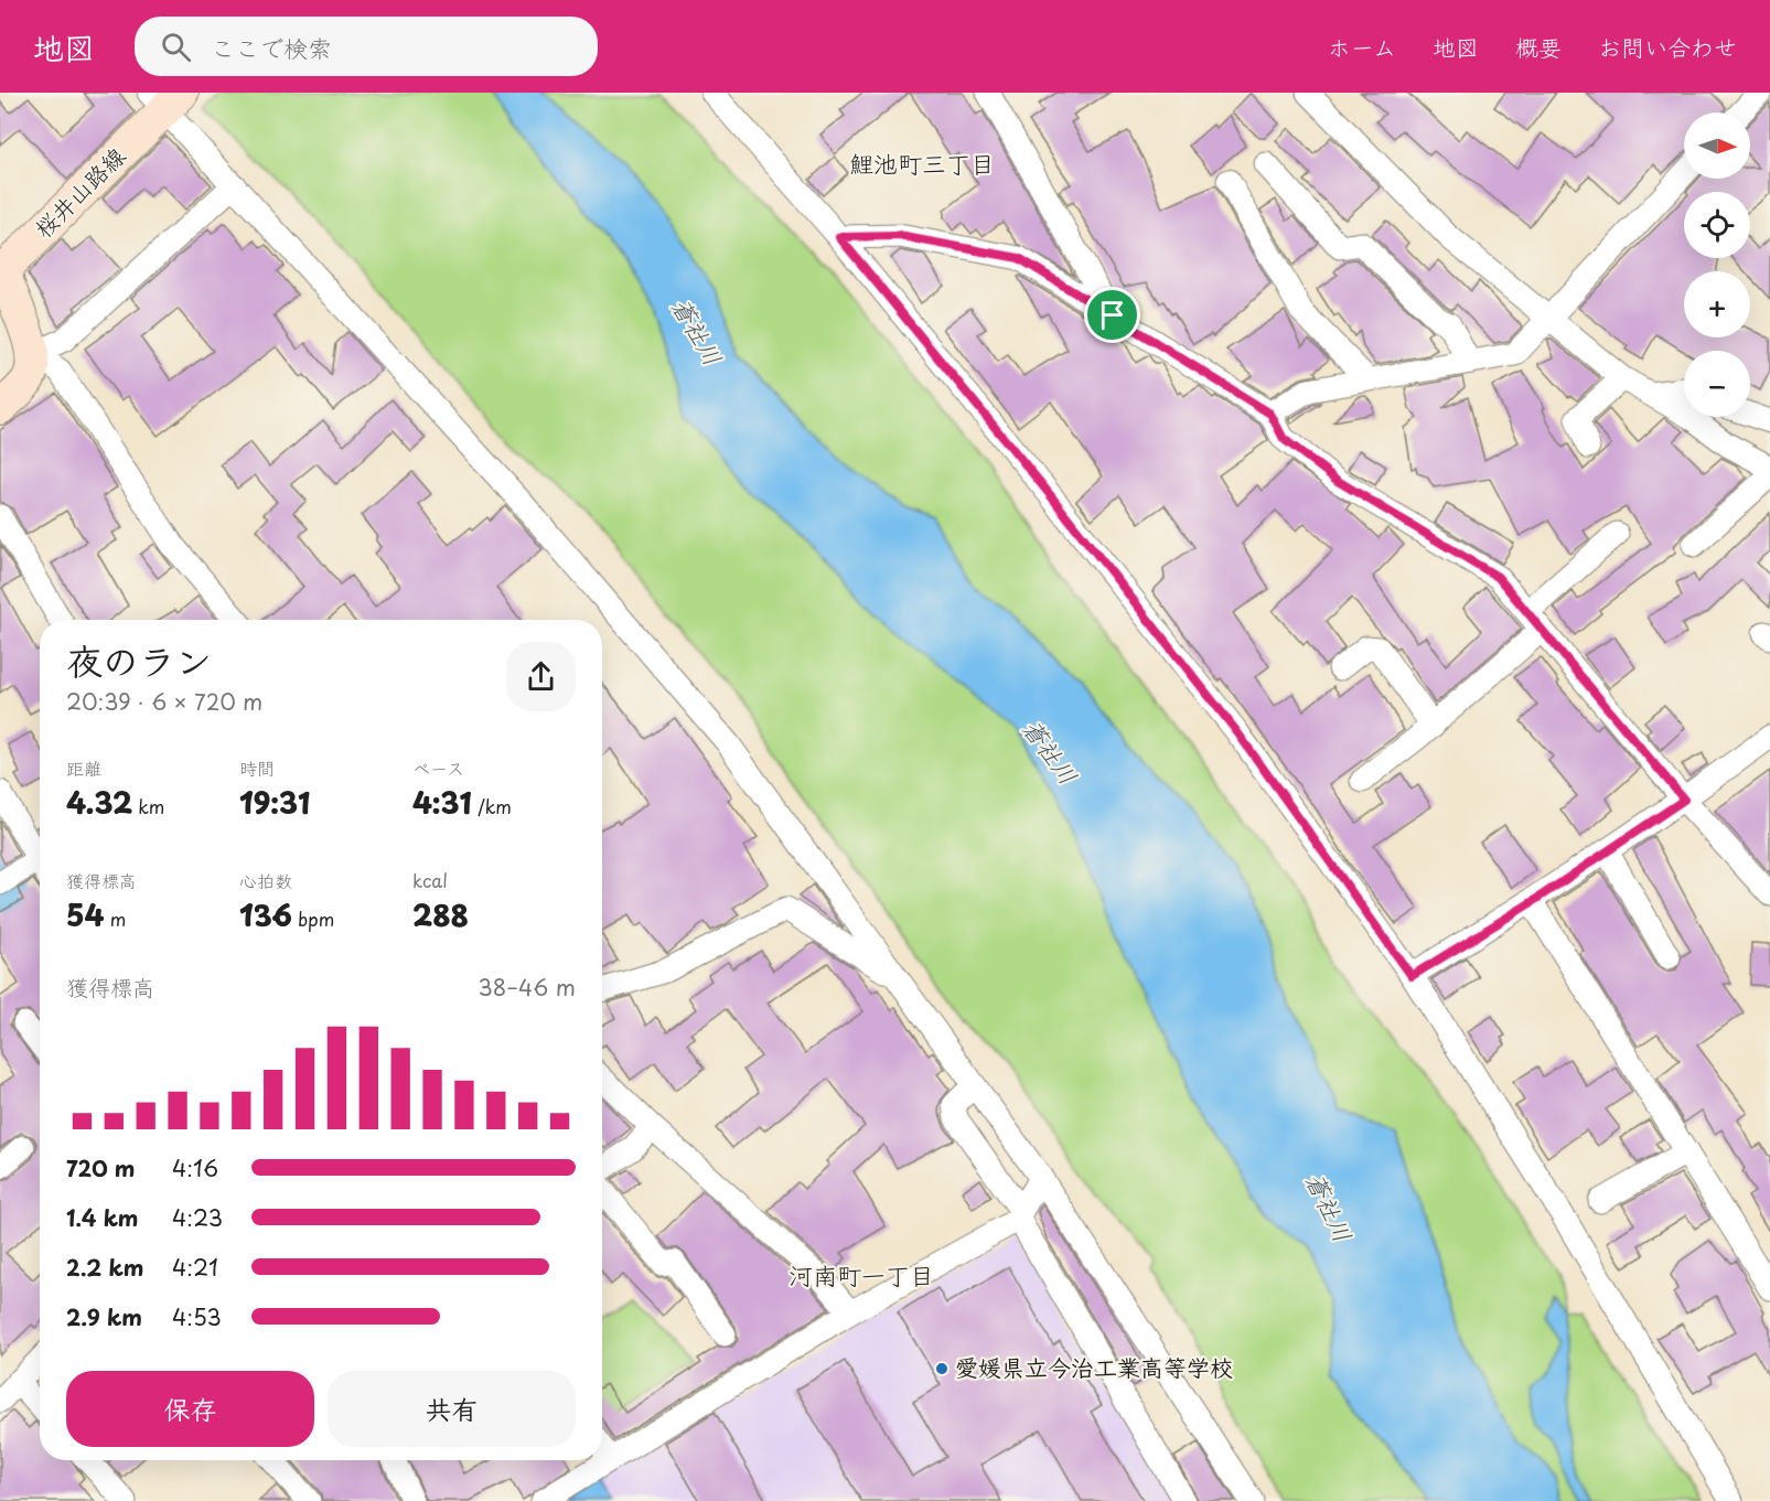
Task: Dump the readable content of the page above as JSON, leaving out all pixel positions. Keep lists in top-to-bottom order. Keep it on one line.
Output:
{"streets":{"main road":["桜井山路線"]},"districts":["鯉池町三丁目","河南町一丁目"],"water":["蒼社川"],"places":["愛媛県立今治工業高等学校"],"north":"right","page":{"header":"地図","search":"ここで検索","nav":["ホーム","地図","概要","お問い合わせ"],"map_buttons":["+","−"],"heading":["夜のラン","20:39 · 6 × 720 m"],"stats":[["距離","4.32 km"],["時間","19:31"],["ペース","4:31 /km"],["獲得標高","54 m"],["心拍数","136 bpm"],["kcal","288"]],"chart":["獲得標高","38–46 m"],"list":[{"name":"720 m","note":"4:16"},{"name":"1.4 km","note":"4:23"},{"name":"2.2 km","note":"4:21"},{"name":"2.9 km","note":"4:53"}],"buttons":["保存","共有"]}}
